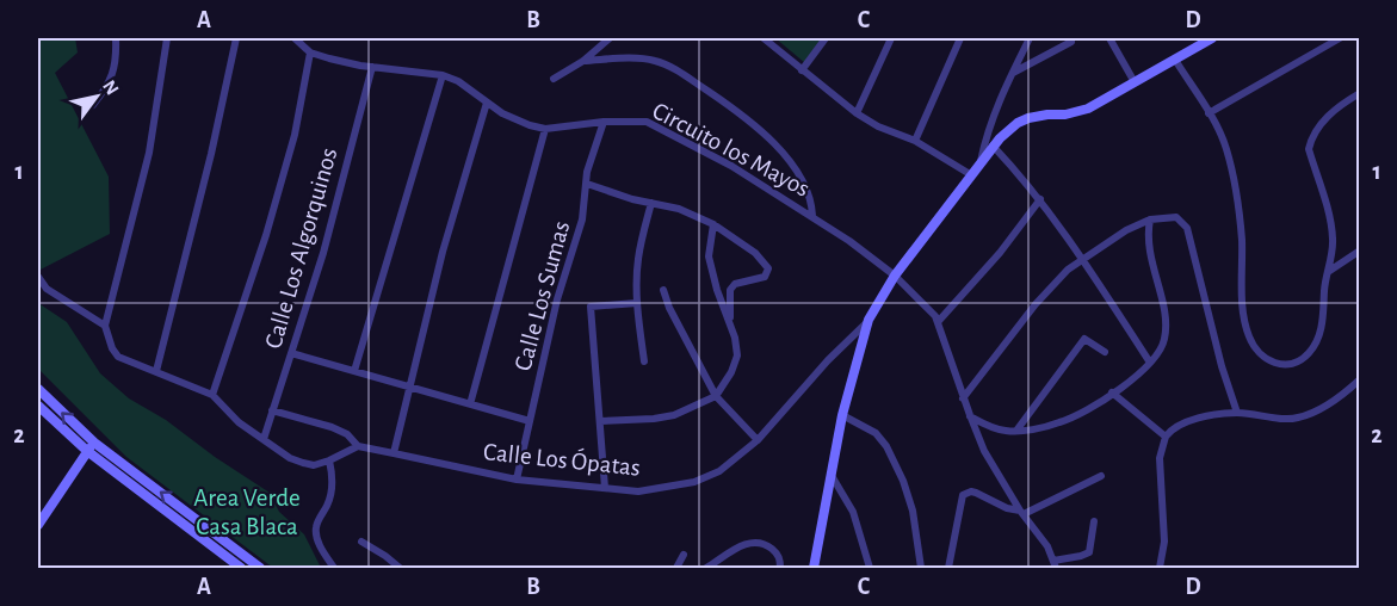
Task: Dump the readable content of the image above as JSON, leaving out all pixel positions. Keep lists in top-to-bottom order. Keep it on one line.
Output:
{"streets":{"street":["Circuito los Mayos","Calle Los Algorquinos","Calle Los Sumas","Calle Los Ópatas"]},"crossings":[["Circuito los Mayos","Calle Los Algorquinos"],["Circuito los Mayos","Calle Los Sumas"],["Calle Los Algorquinos","Calle Los Ópatas"],["Calle Los Sumas","Calle Los Ópatas"]],"parks":["Area Verde Casa Blaca"],"north":"top right","grid":{"columns":["A","B","C","D"],"rows":["1","2"]}}
